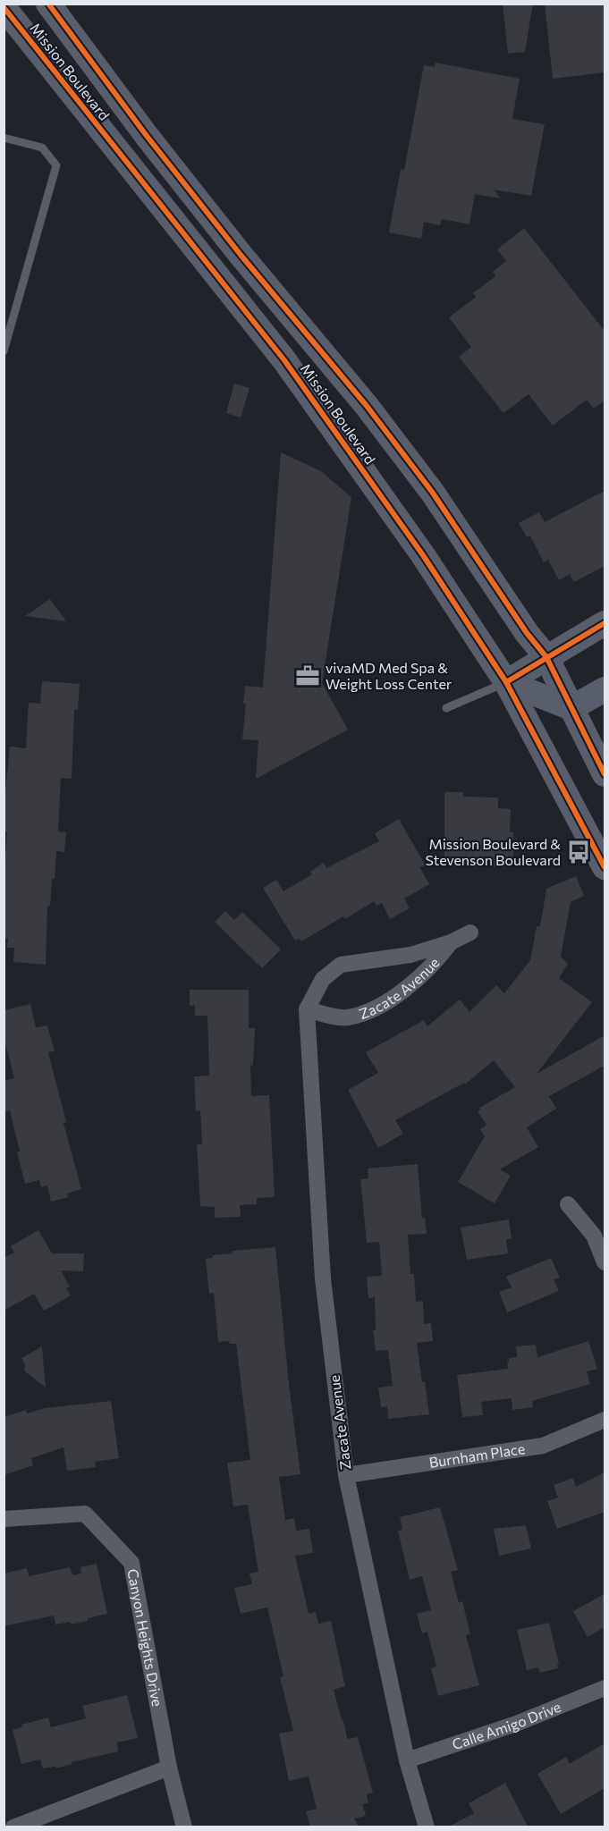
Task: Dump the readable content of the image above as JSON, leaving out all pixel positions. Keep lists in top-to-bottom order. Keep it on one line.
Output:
{"streets":{"main road":["Mission Boulevard"],"street":["Zacate Avenue","Burnham Place","Canyon Heights Drive","Calle Amigo Drive"]},"crossings":[["Zacate Avenue","Burnham Place"],["Zacate Avenue","Calle Amigo Drive"]],"places":{"office":["vivaMD Med Spa & Weight Loss Center"],"bus stop":["Mission Boulevard & Stevenson Boulevard"]}}
